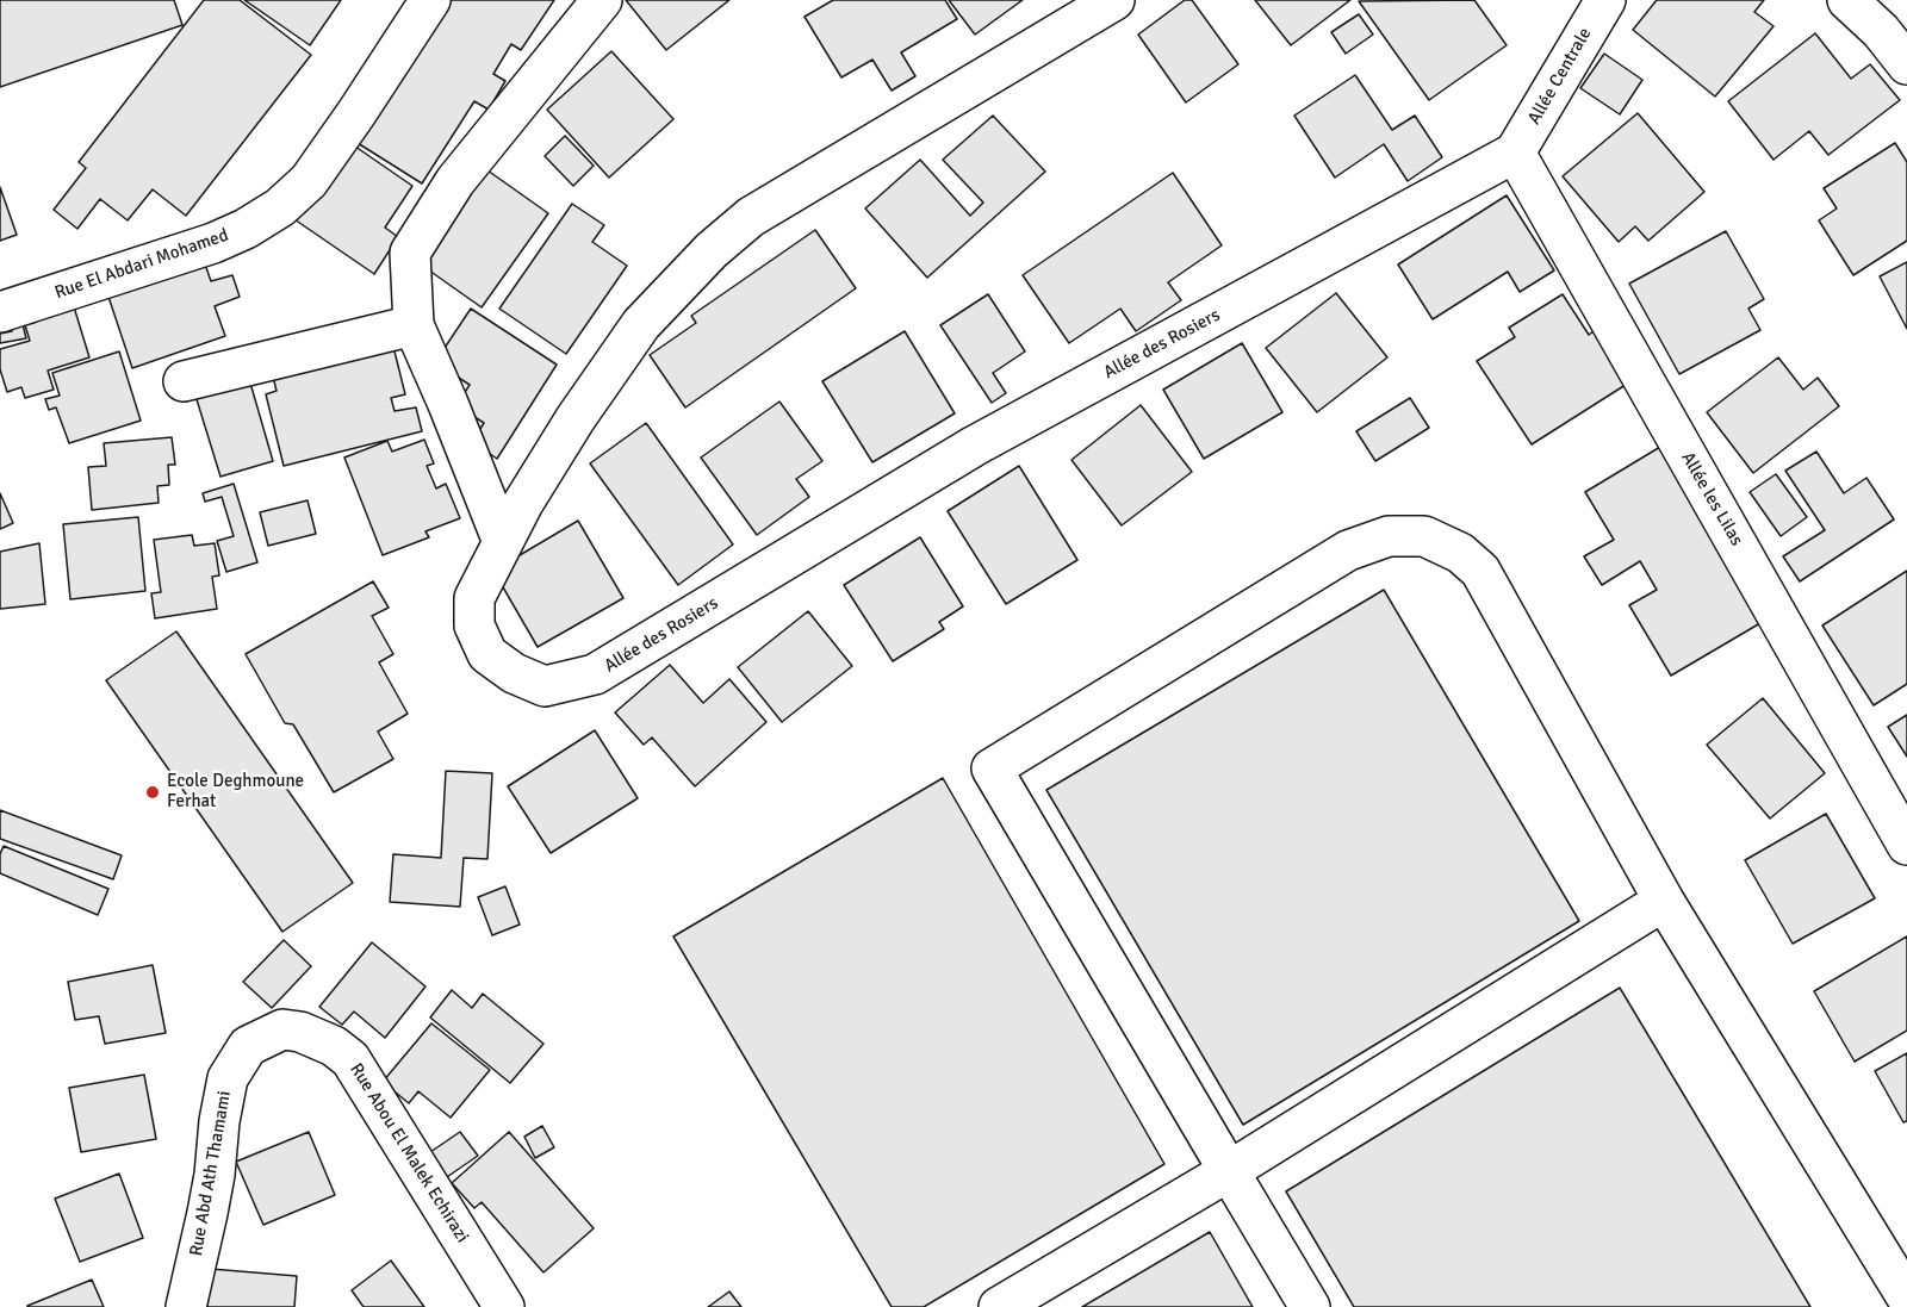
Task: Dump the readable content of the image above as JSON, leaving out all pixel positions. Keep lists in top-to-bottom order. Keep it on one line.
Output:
{"streets":{"street":["Allée Centrale","Rue El Abdari Mohamed","Allée des Rosiers","Allée les Lilas","Rue Abou El Malek Echirazi","Rue Abd Ath Thamami"]},"crossings":[["Allée Centrale","Allée des Rosiers"],["Allée Centrale","Allée les Lilas"],["Allée des Rosiers","Allée les Lilas"],["Rue Abou El Malek Echirazi","Rue Abd Ath Thamami"]],"places":["Ecole Deghmoune Ferhat"]}
